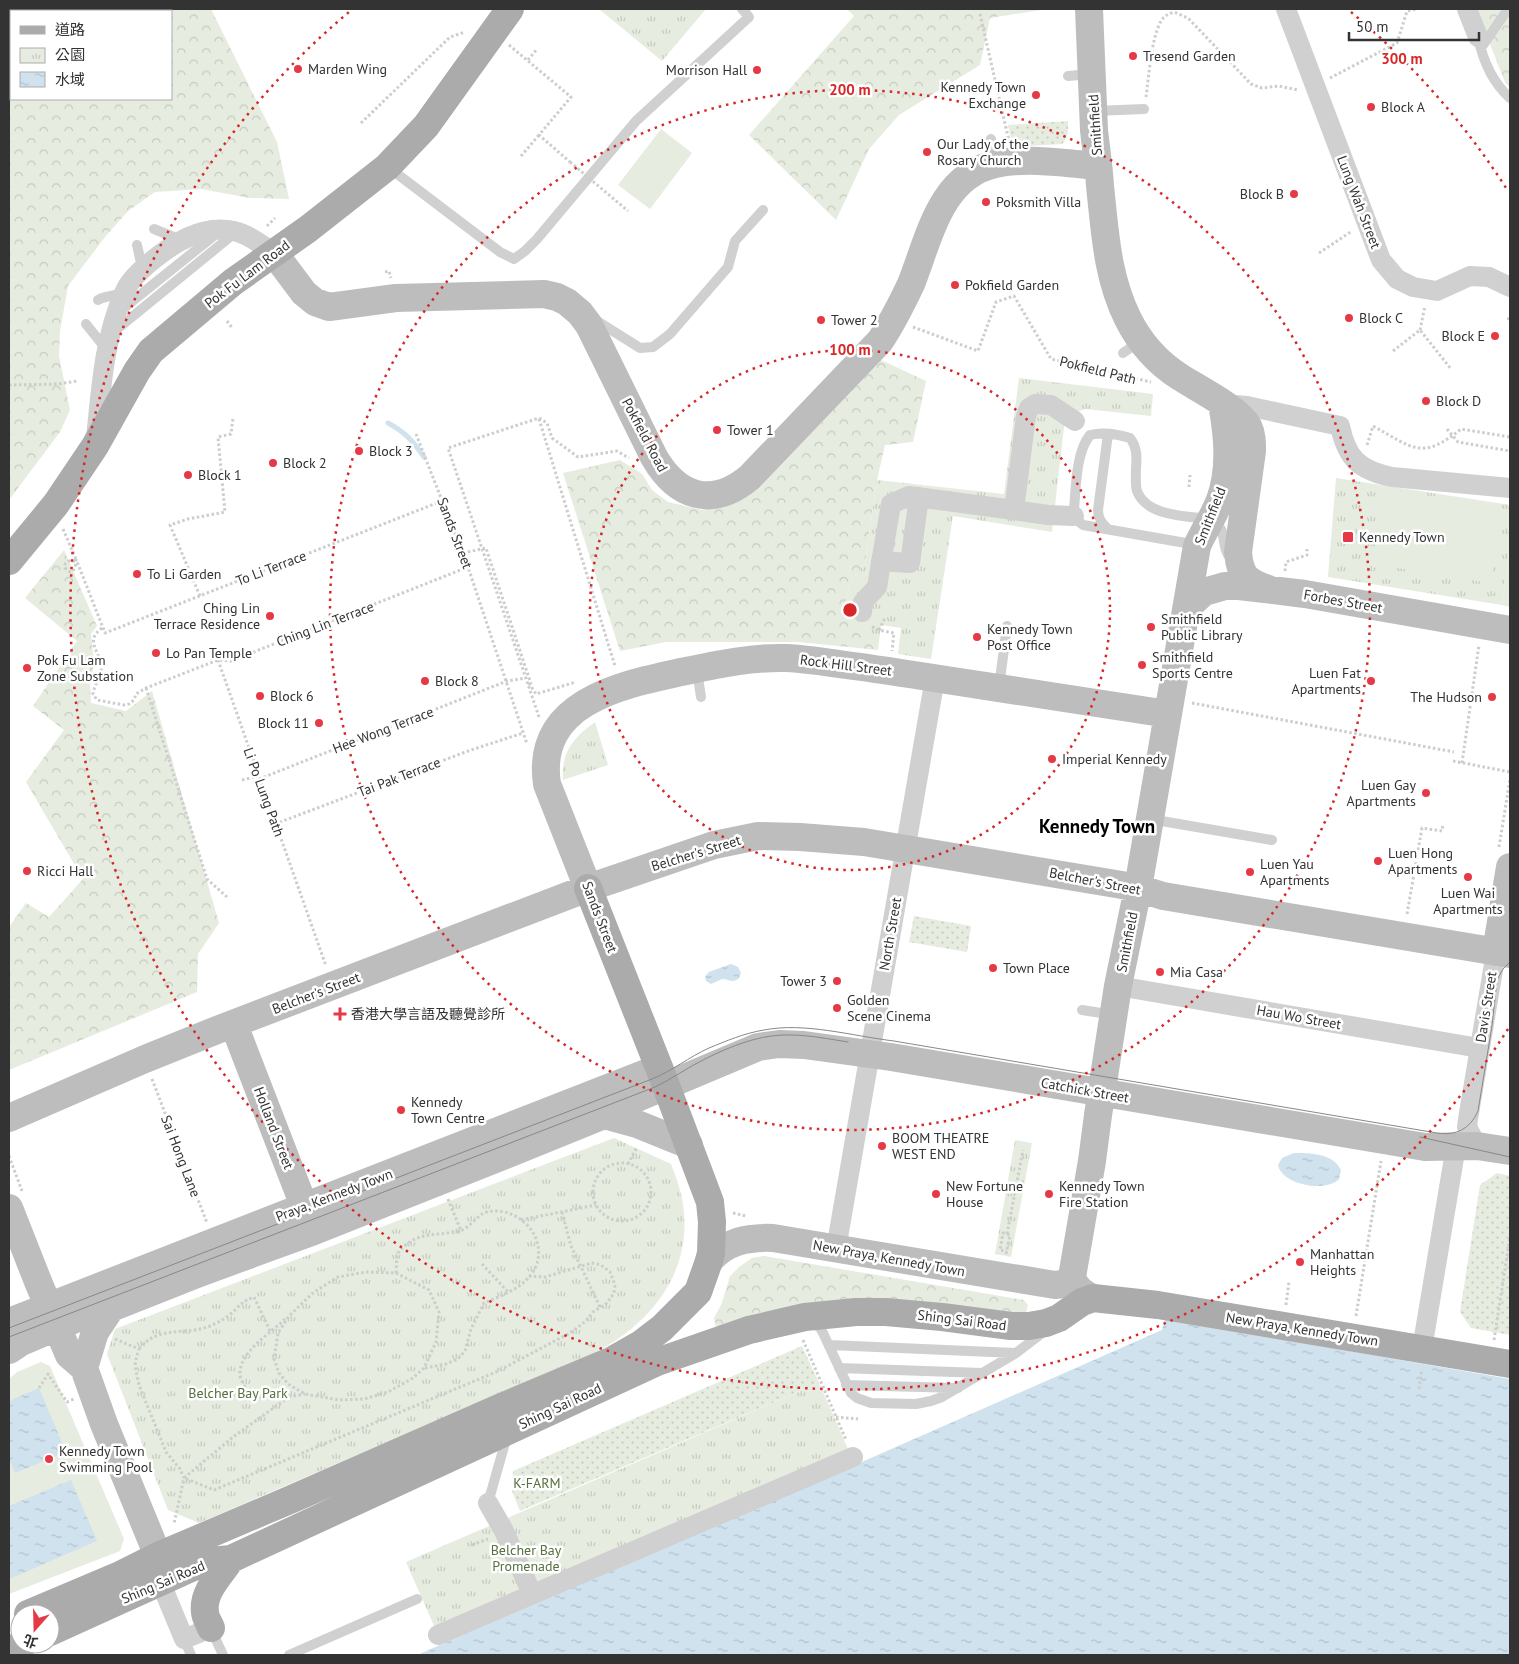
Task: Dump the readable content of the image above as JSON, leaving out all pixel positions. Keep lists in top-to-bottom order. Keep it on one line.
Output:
{"streets":{"main road":["Smithfield","Pok Fu Lam Road","Pokfield Road","Sands Street","Forbes Street","Rock Hill Street","Belcher's Street","Davis Street","Catchick Street","Holland Street","Praya, Kennedy Town","New Praya, Kennedy Town","Shing Sai Road"],"street":["Lung Wah Street","North Street","Hau Wo Street"],"path":["Pokfield Path","To Li Terrace","Ching Lin Terrace","Hee Wong Terrace","Tai Pak Terrace","Li Po Lung Path","Sai Hong Lane"]},"crossings":[["Smithfield","Pokfield Road"],["Smithfield","Forbes Street"],["Smithfield","Rock Hill Street"],["Smithfield","Belcher's Street"],["Smithfield","Hau Wo Street"],["Smithfield","Catchick Street"],["Smithfield","New Praya, Kennedy Town"],["Pok Fu Lam Road","Pokfield Road"],["Sands Street","To Li Terrace"],["Sands Street","Ching Lin Terrace"],["Sands Street","Rock Hill Street"],["Sands Street","Hee Wong Terrace"],["Sands Street","Tai Pak Terrace"],["Sands Street","Belcher's Street"],["Sands Street","Catchick Street"],["Sands Street","Praya, Kennedy Town"],["To Li Terrace","Ching Lin Terrace"],["Ching Lin Terrace","Li Po Lung Path"],["Rock Hill Street","North Street"],["Hee Wong Terrace","Li Po Lung Path"],["Tai Pak Terrace","Li Po Lung Path"],["Belcher's Street","North Street"],["Belcher's Street","Davis Street"],["Belcher's Street","Holland Street"],["North Street","Catchick Street"],["North Street","New Praya, Kennedy Town"],["Davis Street","Hau Wo Street"],["Davis Street","Catchick Street"],["Catchick Street","Praya, Kennedy Town"],["Holland Street","Praya, Kennedy Town"],["New Praya, Kennedy Town","Shing Sai Road"]],"districts":["Kennedy Town"],"parks":["Belcher Bay Park","K-FARM","Belcher Bay Promenade"],"places":{"other":["Tresend Garden","Marden Wing","Morrison Hall","Kennedy Town Exchange","Block A","Our Lady of the Rosary Church","Block B","Poksmith Villa","Pokfield Garden","Block C","Tower 2","Block E","Block D","Tower 1","Block 3","Block 2","Block 1","To Li Garden","Ching Lin Terrace Residence","Smithfield Public Library","Kennedy Town Post Office","Lo Pan Temple","Smithfield Sports Centre","Pok Fu Lam Zone Substation","Block 8","Luen Fat Apartments","Block 6","The Hudson","Block 11","Imperial Kennedy","Luen Gay Apartments","Luen Hong Apartments","Ricci Hall","Luen Yau Apartments","Luen Wai Apartments","Town Place","Mia Casa","Tower 3","Golden Scene Cinema","Kennedy Town Centre","BOOM THEATRE WEST END","New Fortune House","Kennedy Town Fire Station","Manhattan Heights","Kennedy Town Swimming Pool"],"transit":["Kennedy Town"],"health":["香港大學言語及聽覺診所"]},"legend":["道路","公園","水域"],"scale_bar":"50 m","north":"bottom","rings":["300 m","200 m","100 m"]}
